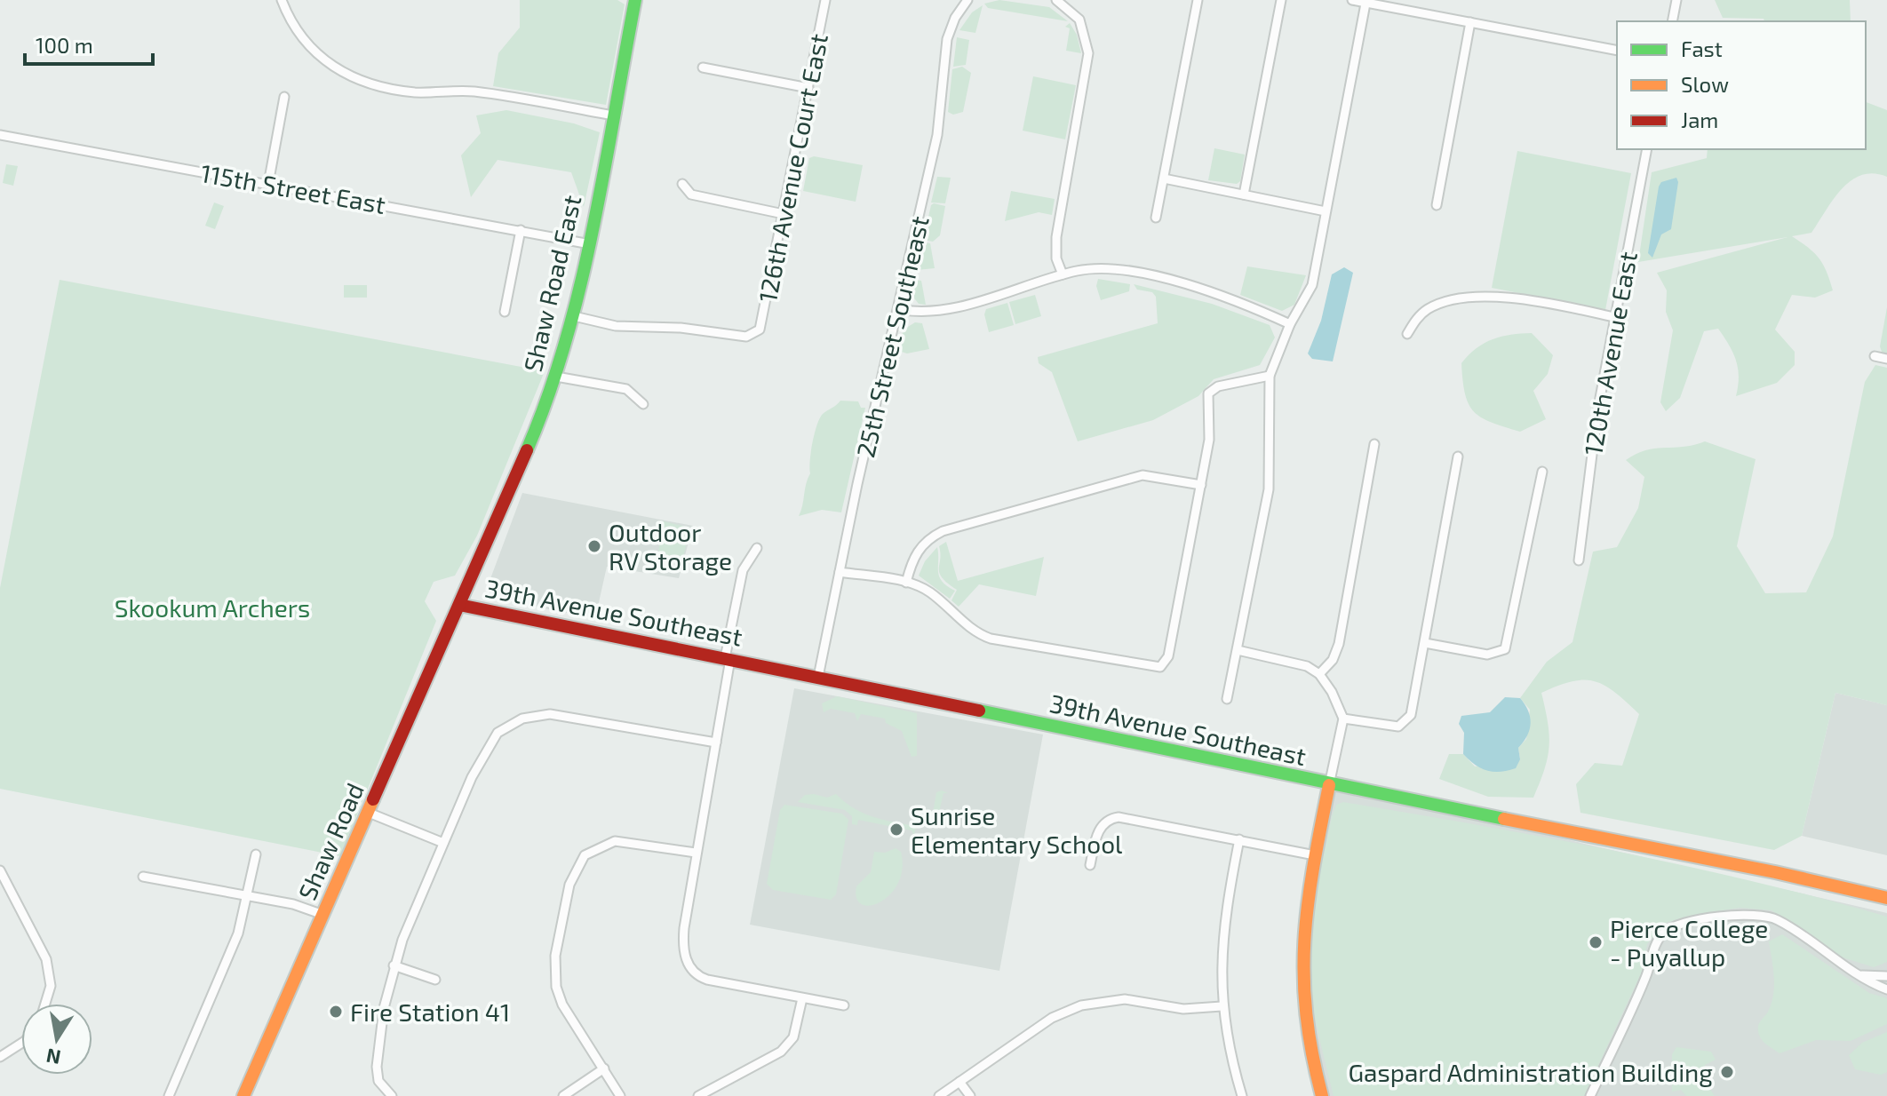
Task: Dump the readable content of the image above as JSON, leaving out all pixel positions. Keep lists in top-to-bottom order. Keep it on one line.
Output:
{"streets":{"main road":["Shaw Road East","39th Avenue Southeast","Shaw Road"],"street":["126th Avenue Court East","115th Street East","25th Street Southeast","120th Avenue East"]},"crossings":[["126th Avenue Court East","Shaw Road East"],["115th Street East","Shaw Road East"],["Shaw Road East","39th Avenue Southeast"],["Shaw Road East","Shaw Road"],["25th Street Southeast","39th Avenue Southeast"],["39th Avenue Southeast","Shaw Road"]],"parks":["Skookum Archers"],"places":["Outdoor RV Storage","Sunrise Elementary School","Pierce College - Puyallup","Fire Station 41","Gaspard Administration Building"],"legend":["Fast","Slow","Jam"],"scale_bar":"100 m","north":"bottom"}
